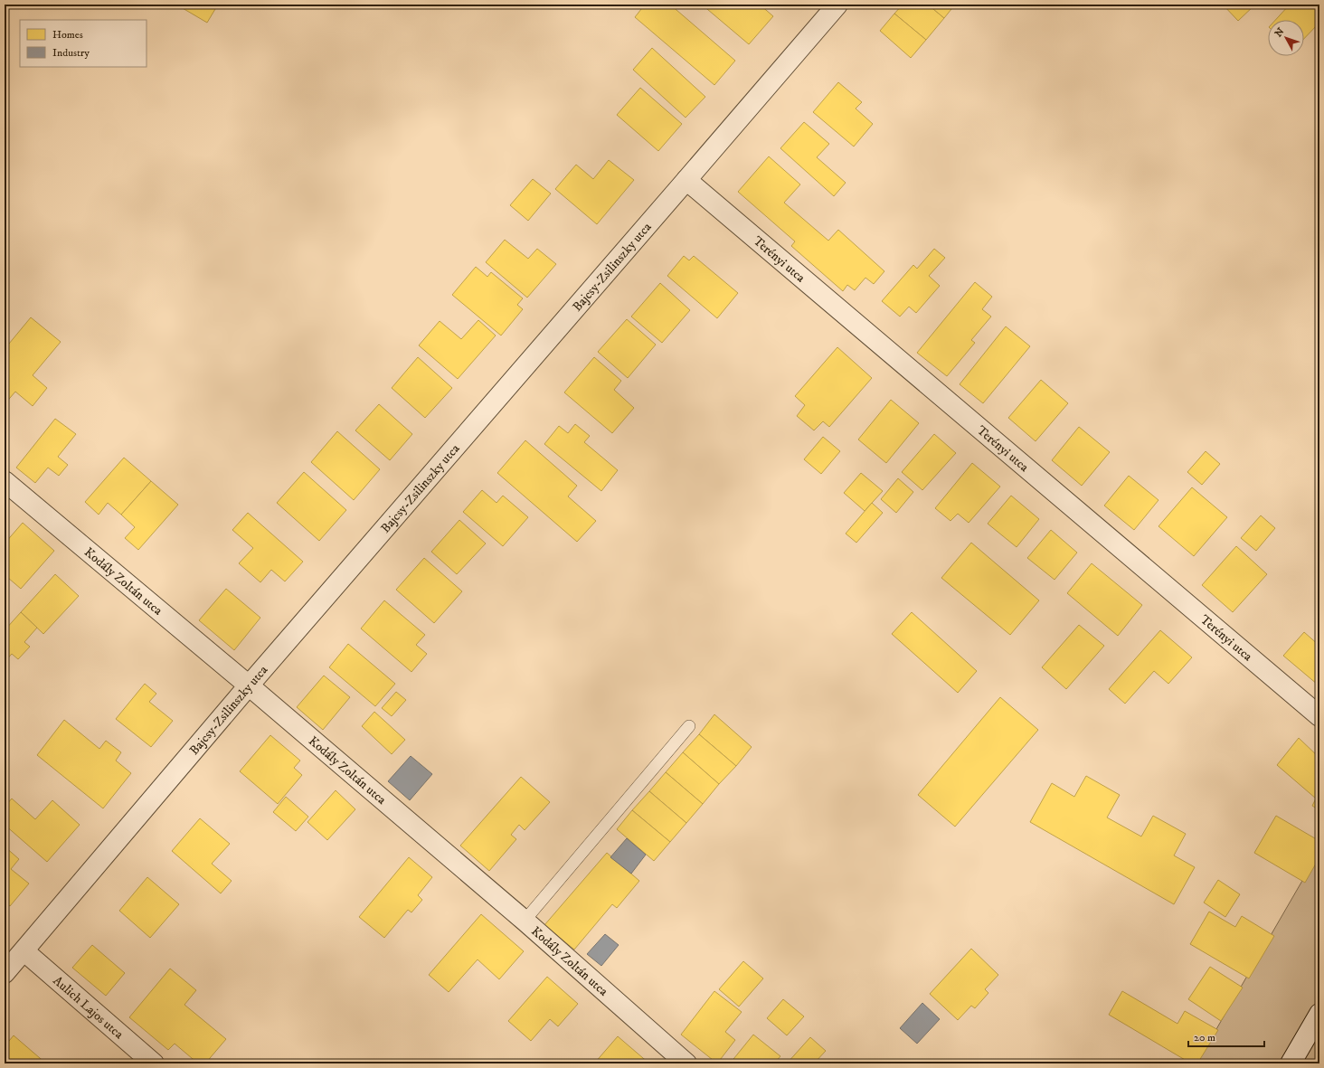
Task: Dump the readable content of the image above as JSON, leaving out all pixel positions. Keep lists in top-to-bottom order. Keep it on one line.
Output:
{"streets":{"street":["Terényi utca","Bajcsy-Zsilinszky utca","Kodály Zoltán utca","Aulich Lajos utca"]},"crossings":[["Terényi utca","Bajcsy-Zsilinszky utca"],["Bajcsy-Zsilinszky utca","Kodály Zoltán utca"],["Bajcsy-Zsilinszky utca","Aulich Lajos utca"]],"legend":["Homes","Industry"],"scale_bar":"20 m","north":"top left"}
